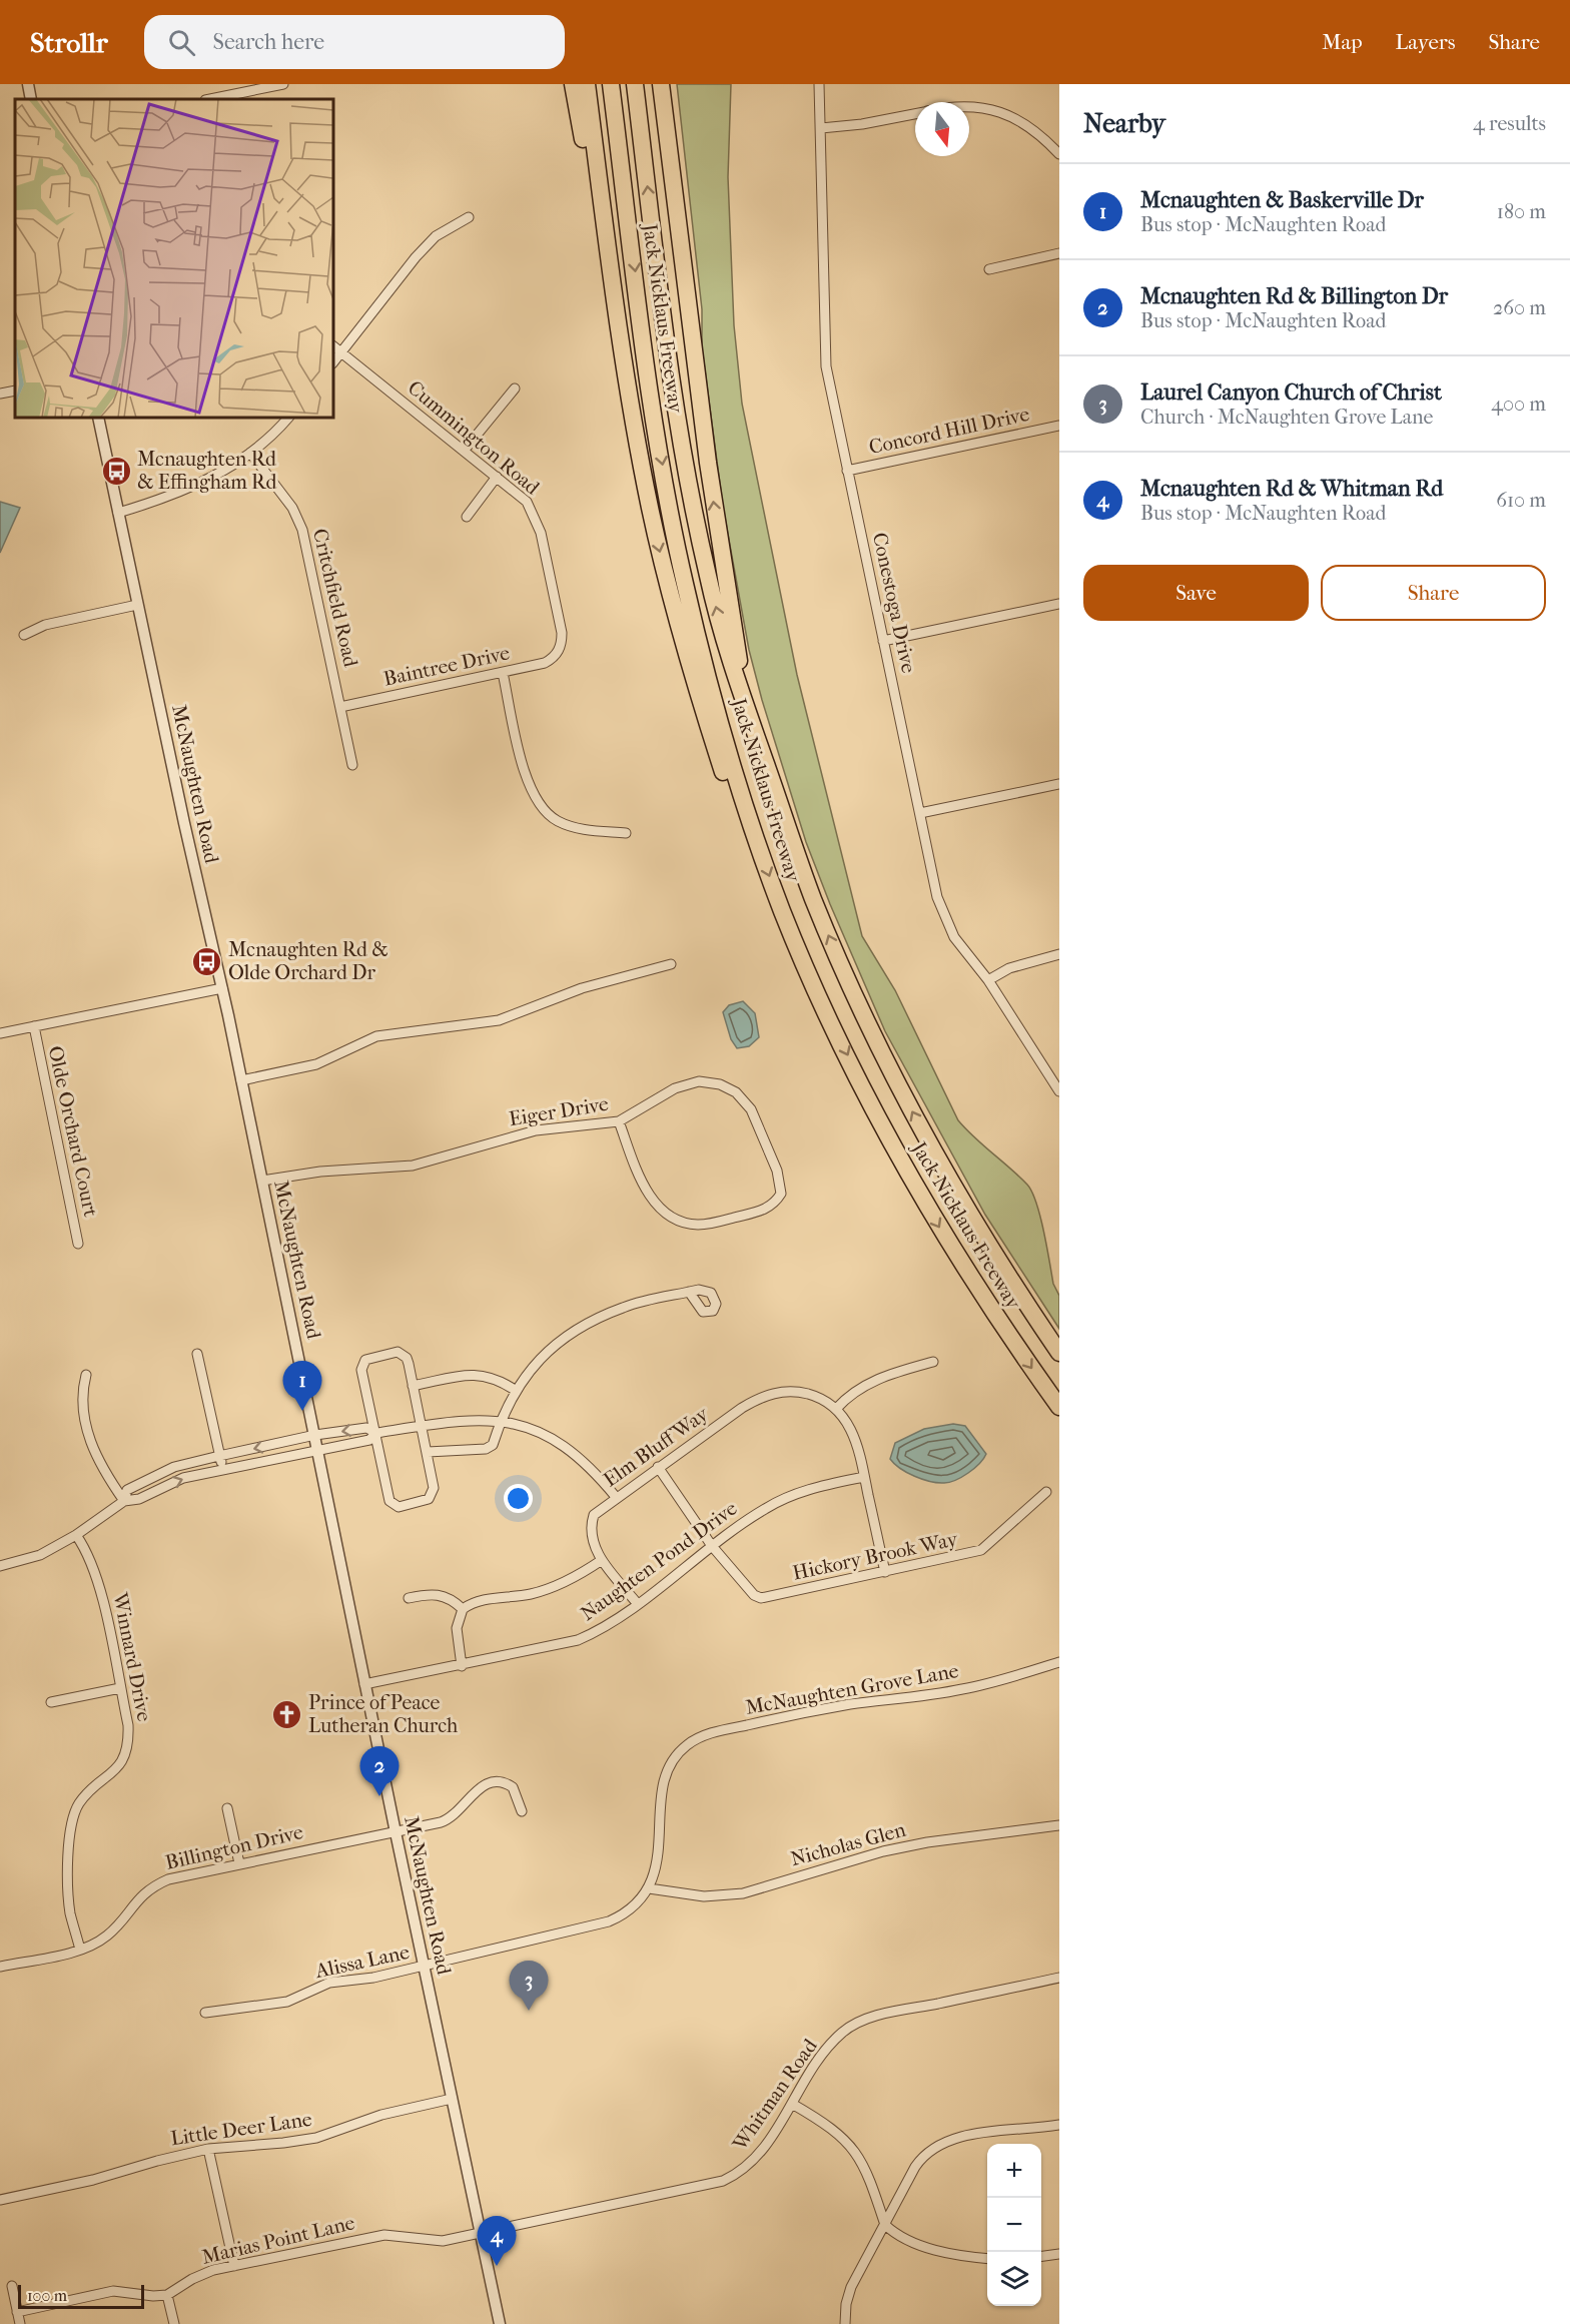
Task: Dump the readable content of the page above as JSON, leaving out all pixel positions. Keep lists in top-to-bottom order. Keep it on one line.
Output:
{"streets":{"highway":["Jack Nicklaus Freeway"],"street":["Concord Hill Drive","Cummington Road","Critchfield Road","Conestoga Drive","Baintree Drive","McNaughten Road","Eiger Drive","Olde Orchard Court","Elm Bluff Way","Hickory Brook Way","Naughten Pond Drive","Winnard Drive","McNaughten Grove Lane","Nicholas Glen","Billington Drive","Alissa Lane","Whitman Road","Little Deer Lane","Marias Point Lane"]},"crossings":[["Concord Hill Drive","Conestoga Drive"],["Cummington Road","Baintree Drive"],["Critchfield Road","Baintree Drive"],["McNaughten Road","Eiger Drive"],["McNaughten Road","Naughten Pond Drive"],["McNaughten Road","McNaughten Grove Lane"],["McNaughten Road","Billington Drive"],["McNaughten Road","Alissa Lane"],["McNaughten Road","Whitman Road"],["McNaughten Road","Little Deer Lane"],["McNaughten Road","Marias Point Lane"],["Elm Bluff Way","Naughten Pond Drive"],["Hickory Brook Way","Naughten Pond Drive"],["Winnard Drive","Billington Drive"],["McNaughten Grove Lane","Nicholas Glen"],["McNaughten Grove Lane","Alissa Lane"],["Whitman Road","Marias Point Lane"]],"places":{"bus stop":["Mcnaughten Rd & Effingham Rd","Mcnaughten Rd & Olde Orchard Dr"],"church":["Prince of Peace Lutheran Church"]},"scale_bar":"100 m","north":"bottom","page":{"header":"Strollr","search":"Search here","nav":["Map","Layers","Share"],"heading":["Nearby","4 results"],"list":[{"mark":"1","name":"Mcnaughten & Baskerville Dr","note":"Bus stop · McNaughten Road","value":"180 m"},{"mark":"2","name":"Mcnaughten Rd & Billington Dr","note":"Bus stop · McNaughten Road","value":"260 m"},{"mark":"3","name":"Laurel Canyon Church of Christ","note":"Church · McNaughten Grove Lane","value":"400 m"},{"mark":"4","name":"Mcnaughten Rd & Whitman Rd","note":"Bus stop · McNaughten Road","value":"610 m"}],"buttons":["Save","Share"],"pins":["1","2","3","4"],"map_buttons":["+","−"],"scale":"100 m"}}
